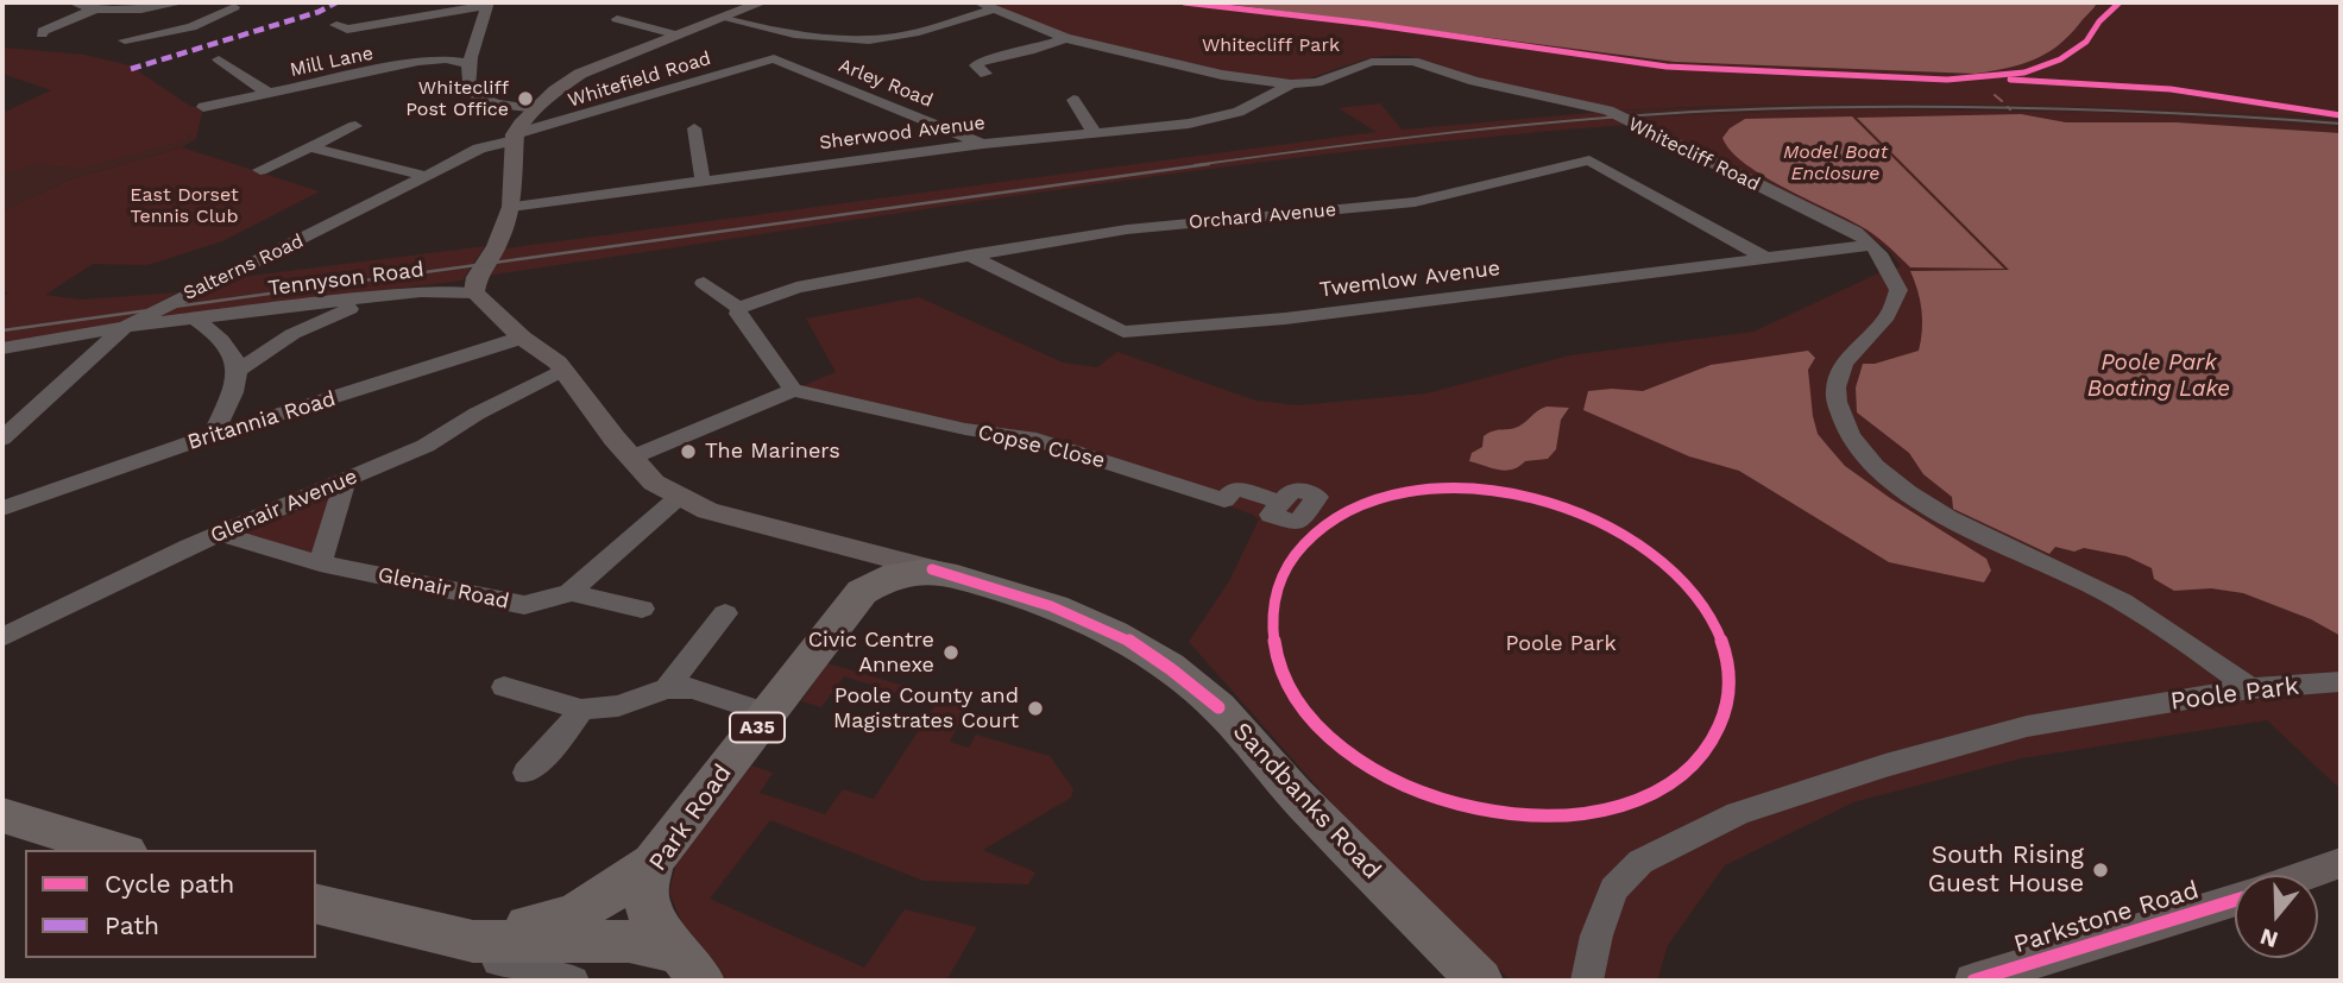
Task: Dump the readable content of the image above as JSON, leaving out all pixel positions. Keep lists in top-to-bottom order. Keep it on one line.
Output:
{"streets":{"highway":["A35","Sandbanks Road","Park Road"],"main road":["Parkstone Road"],"street":["Mill Lane","Whitefield Road","Arley Road","Sherwood Avenue","Whitecliff Road","Orchard Avenue","Salterns Road","Tennyson Road","Twemlow Avenue","Britannia Road","Copse Close","Glenair Avenue","Glenair Road","Poole Park"]},"crossings":[["Whitefield Road","Arley Road"],["Whitefield Road","Salterns Road"],["Arley Road","Sherwood Avenue"],["Sherwood Avenue","Whitecliff Road"],["Whitecliff Road","Twemlow Avenue"],["Whitecliff Road","Poole Park"],["Orchard Avenue","Twemlow Avenue"],["Salterns Road","Tennyson Road"],["Tennyson Road","Sandbanks Road"],["Britannia Road","Sandbanks Road"],["Glenair Avenue","Glenair Road"],["Glenair Avenue","Sandbanks Road"],["Glenair Road","Sandbanks Road"],["A35","Park Road"],["Sandbanks Road","Park Road"]],"water":["Model Boat Enclosure","Poole Park Boating Lake"],"parks":["Whitecliff Park","East Dorset Tennis Club","Poole Park"],"places":["Whitecliff Post Office","The Mariners","Civic Centre Annexe","Poole County and Magistrates Court","South Rising Guest House"],"legend":["Cycle path","Path"],"north":"bottom"}
